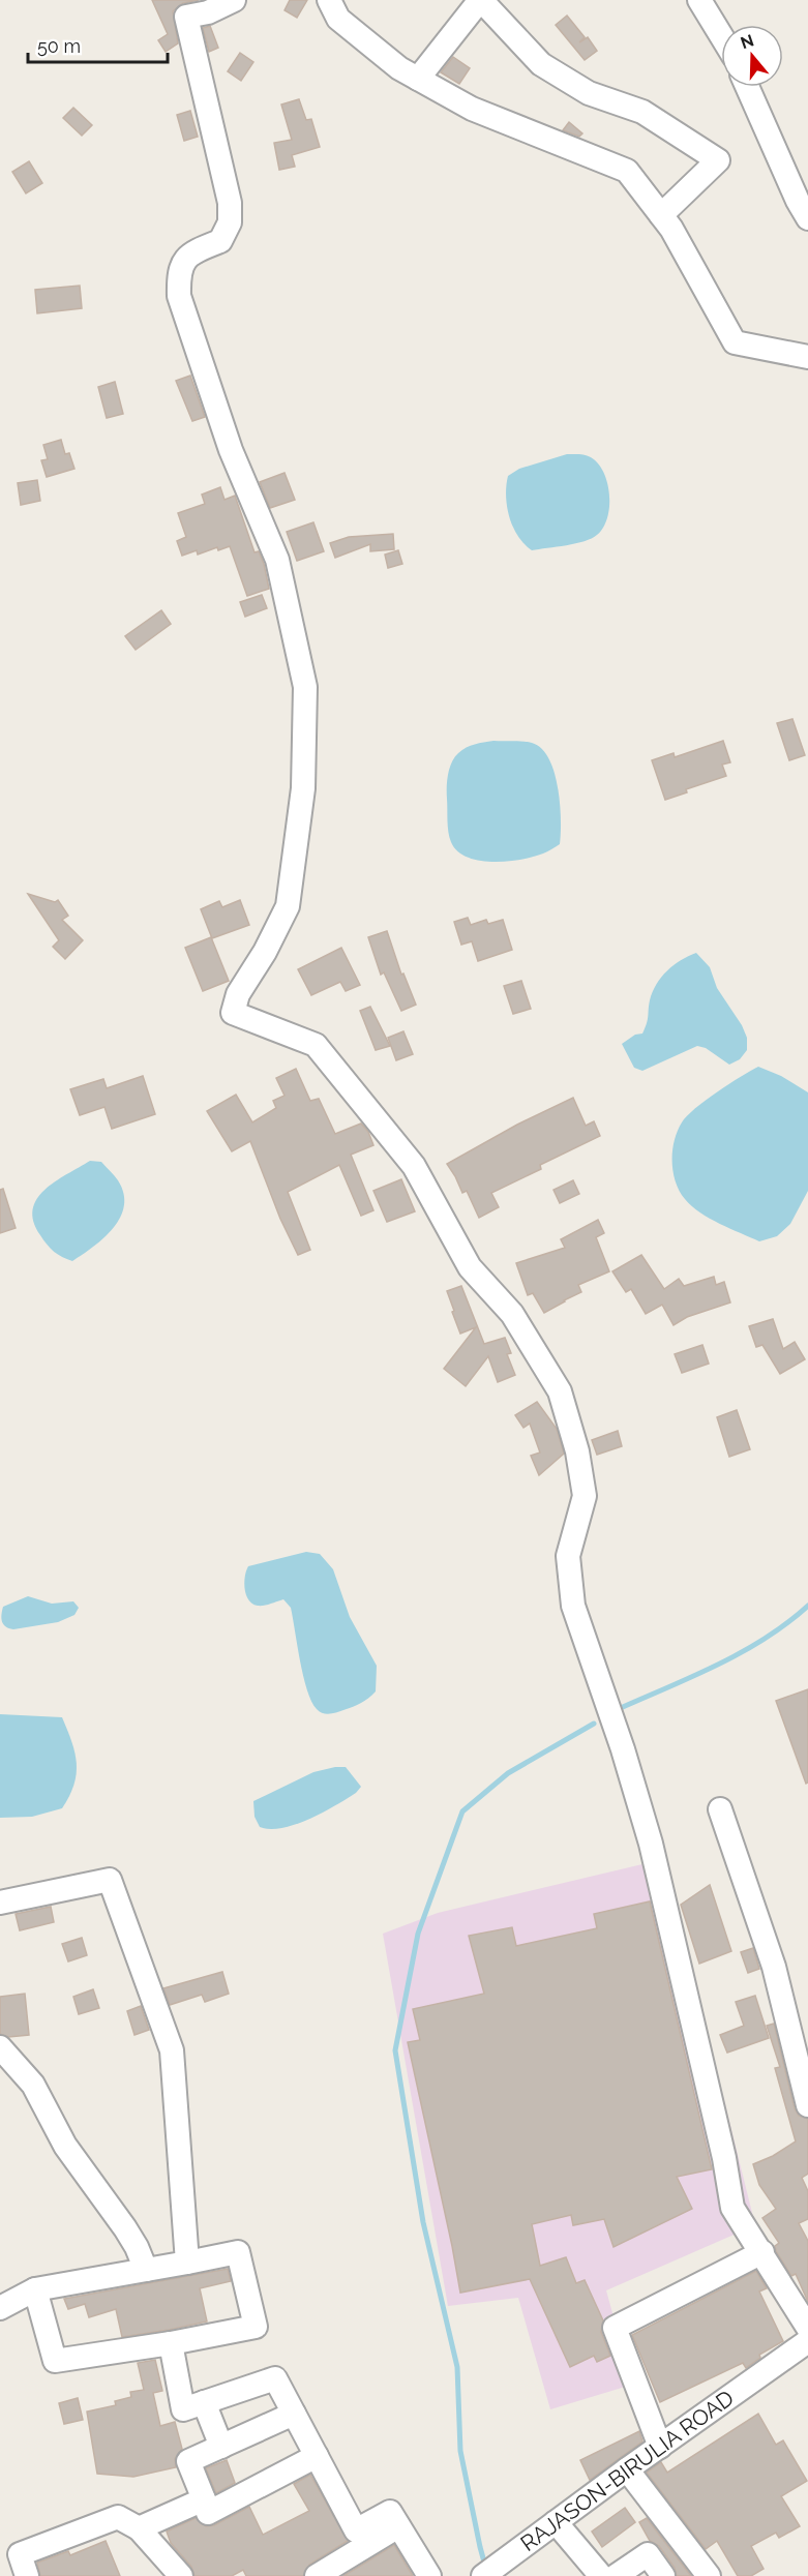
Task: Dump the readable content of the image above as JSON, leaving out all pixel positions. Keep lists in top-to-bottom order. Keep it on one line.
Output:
{"streets":{"street":["RAJASON-BIRULIA ROAD"]},"scale_bar":"50 m","north":"top"}
